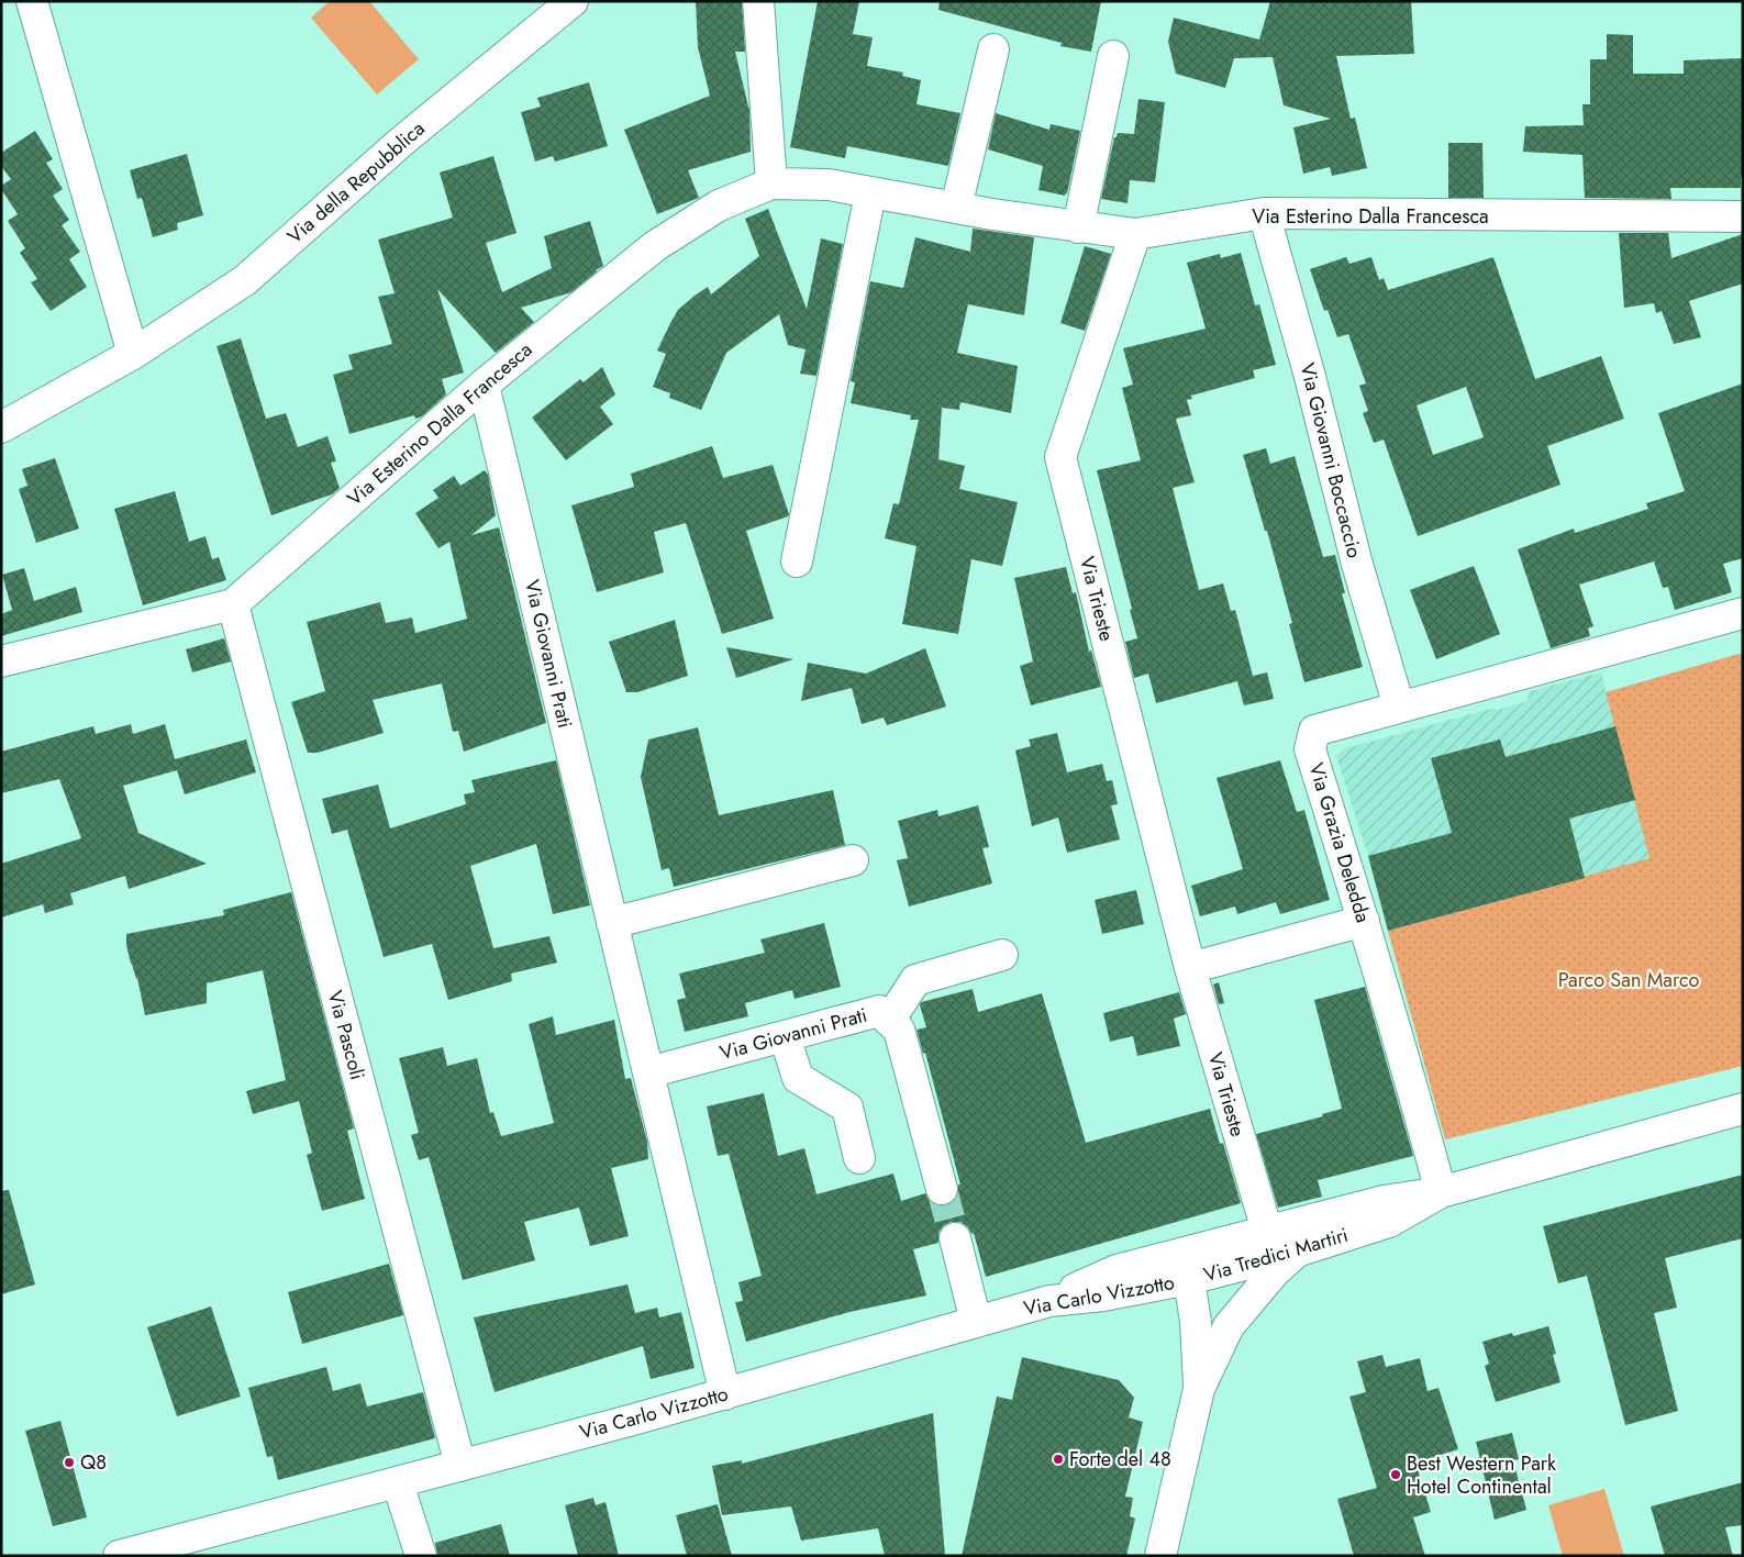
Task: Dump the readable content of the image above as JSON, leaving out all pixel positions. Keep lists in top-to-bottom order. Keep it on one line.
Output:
{"streets":{"street":["Via della Repubblica","Via Esterino Dalla Francesca","Via Giovanni Boccaccio","Via Trieste","Via Giovanni Prati","Via Grazia Deledda","Via Pascoli","Via Tredici Martiri","Via Carlo Vizzotto"]},"crossings":[["Via Esterino Dalla Francesca","Via Giovanni Boccaccio"],["Via Esterino Dalla Francesca","Via Trieste"],["Via Esterino Dalla Francesca","Via Giovanni Prati"],["Via Esterino Dalla Francesca","Via Pascoli"],["Via Giovanni Boccaccio","Via Grazia Deledda"],["Via Giovanni Prati","Via Carlo Vizzotto"],["Via Grazia Deledda","Via Tredici Martiri"],["Via Pascoli","Via Carlo Vizzotto"],["Via Tredici Martiri","Via Carlo Vizzotto"]],"parks":["Parco San Marco"],"places":["Forte del 48","Q8","Best Western Park Hotel Continental"]}
